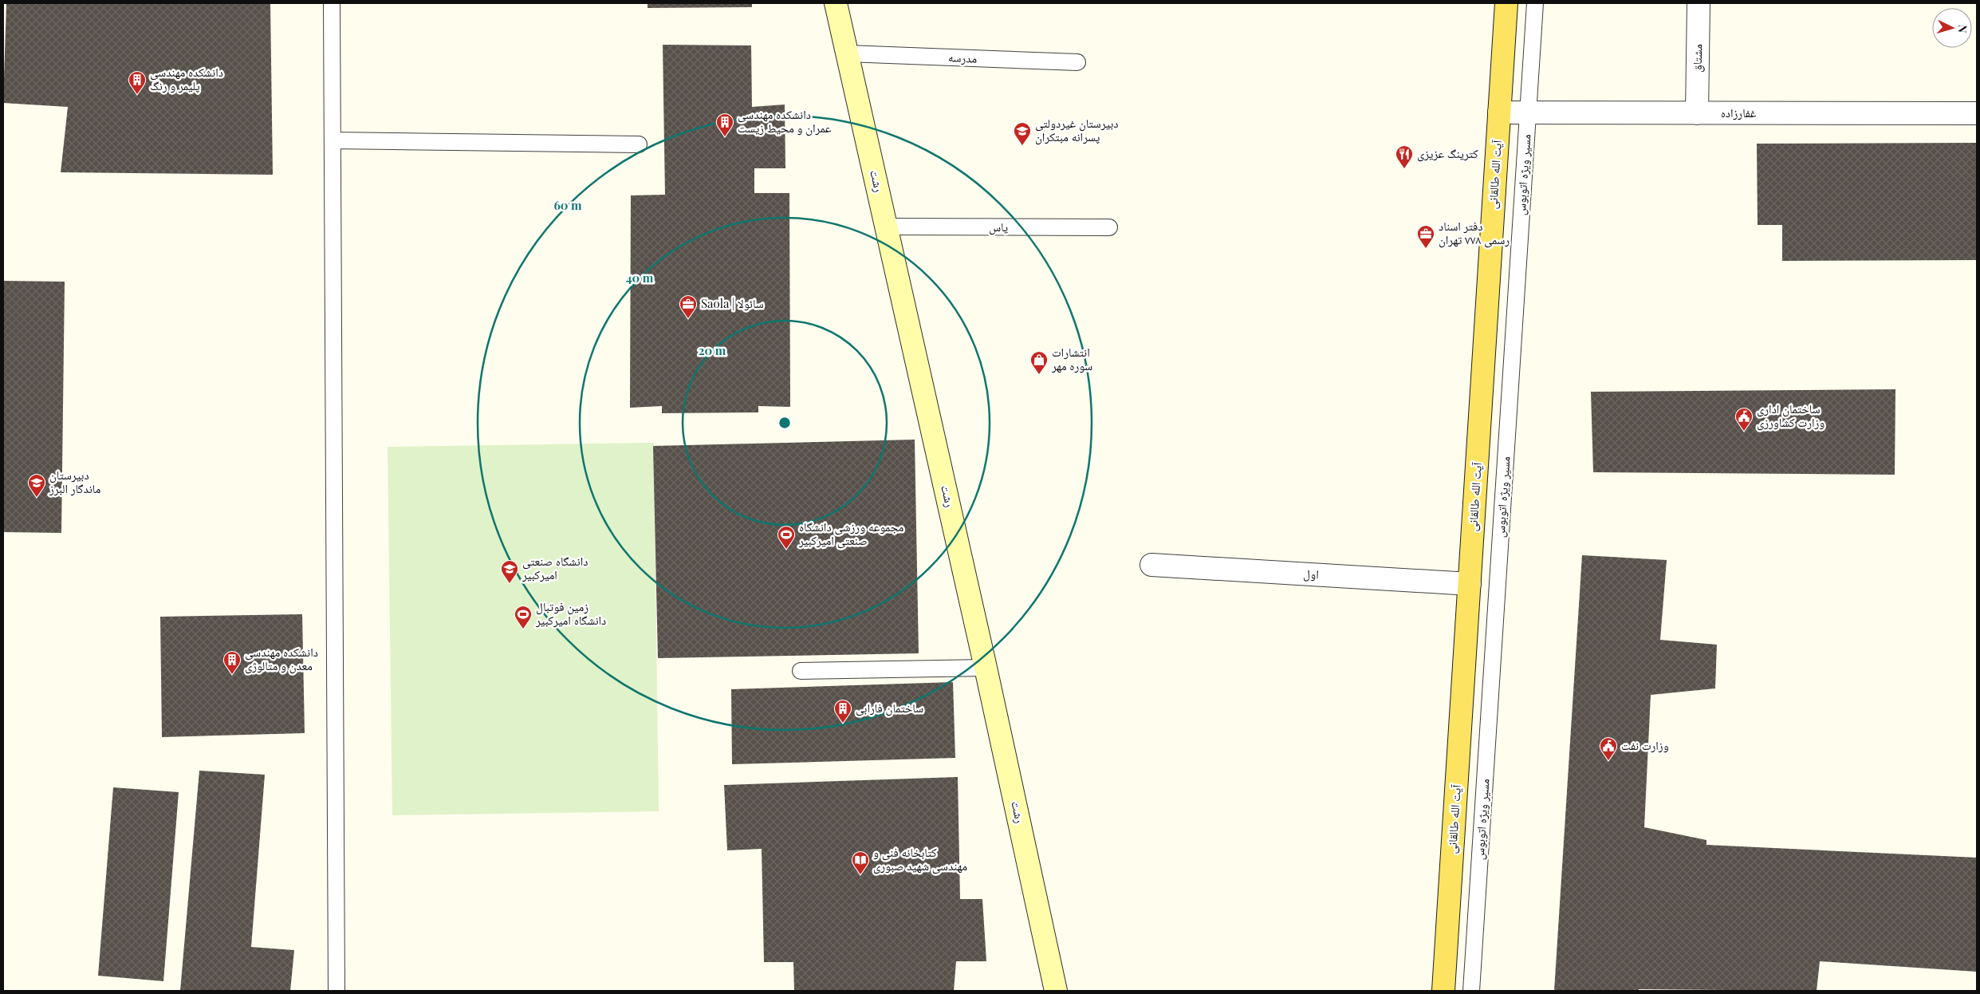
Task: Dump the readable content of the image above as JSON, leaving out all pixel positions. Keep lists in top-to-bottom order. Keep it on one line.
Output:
{"streets":{"main road":["آیت الله طالقانی"],"street":["مشتاق","غفارزاده","رشت","اول"],"lane":["مدرسه","مسیر ویژه اتوبوس","یاس"]},"crossings":[["مدرسه","رشت"],["مشتاق","غفارزاده"],["غفارزاده","آیت الله طالقانی"],["غفارزاده","مسیر ویژه اتوبوس"],["آیت الله طالقانی","اول"],["رشت","یاس"]],"places":{"building":["دانشکده مهندسی پلیمر و رنگ","دانشکده مهندسی عمران و محیط زیست","دانشکده مهندسی معدن و متالوژی","ساختمان فارابی"],"school or university":["دبیرستان غیردولتی پسرانه مبتکران","دبیرستان ماندگار البرز","دانشگاه صنعتی امیرکبیر"],"restaurant":["کترینگ عزیزی"],"office":["دفتر اسناد رسمی ۷۷۸ تهران","Saola | سائولا"],"shop":["انتشارات سوره مهر"],"public building":["ساختمان اداری وزارت کشاورزی","وزارت نفت"],"sports":["مجموعه ورزشی دانشگاه صنعتی امیرکبیر","زمین فوتبال دانشگاه امیرکبیر"],"library":["کتابخانه فنی و مهندسی شهید صبوری"]},"north":"right","rings":["60 m","40 m","20 m"]}
